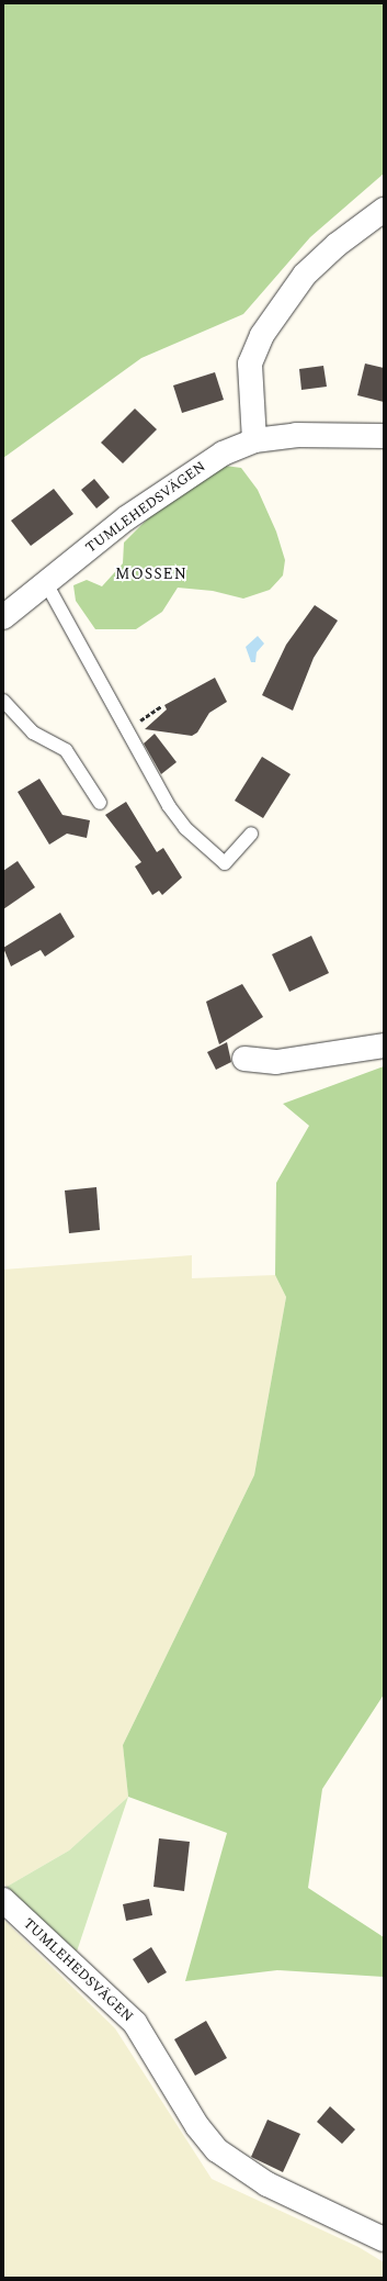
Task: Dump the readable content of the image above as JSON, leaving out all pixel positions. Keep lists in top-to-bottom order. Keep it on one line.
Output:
{"streets":{"street":["TUMLEHEDSVÄGEN"]},"districts":["MOSSEN"]}
